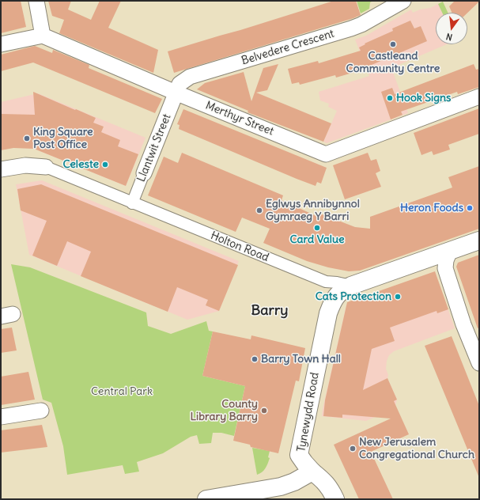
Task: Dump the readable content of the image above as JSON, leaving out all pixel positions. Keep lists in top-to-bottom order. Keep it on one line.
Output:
{"streets":{"main road":["Tynewydd Road"],"street":["Belvedere Crescent","Merthyr Street","Llantwit Street","Holton Road"]},"crossings":[["Belvedere Crescent","Merthyr Street"],["Belvedere Crescent","Llantwit Street"],["Merthyr Street","Llantwit Street"],["Llantwit Street","Holton Road"],["Holton Road","Tynewydd Road"]],"districts":["Barry"],"parks":["Central Park"],"places":["Castleand Community Centre","Hook Signs","King Square Post Office","Celeste","Heron Foods","Eglwys Annibynnol Gymraeg Y Barri","Card Value","Cats Protection","Barry Town Hall","County Library Barry","New Jerusalem Congregational Church"],"north":"bottom"}
